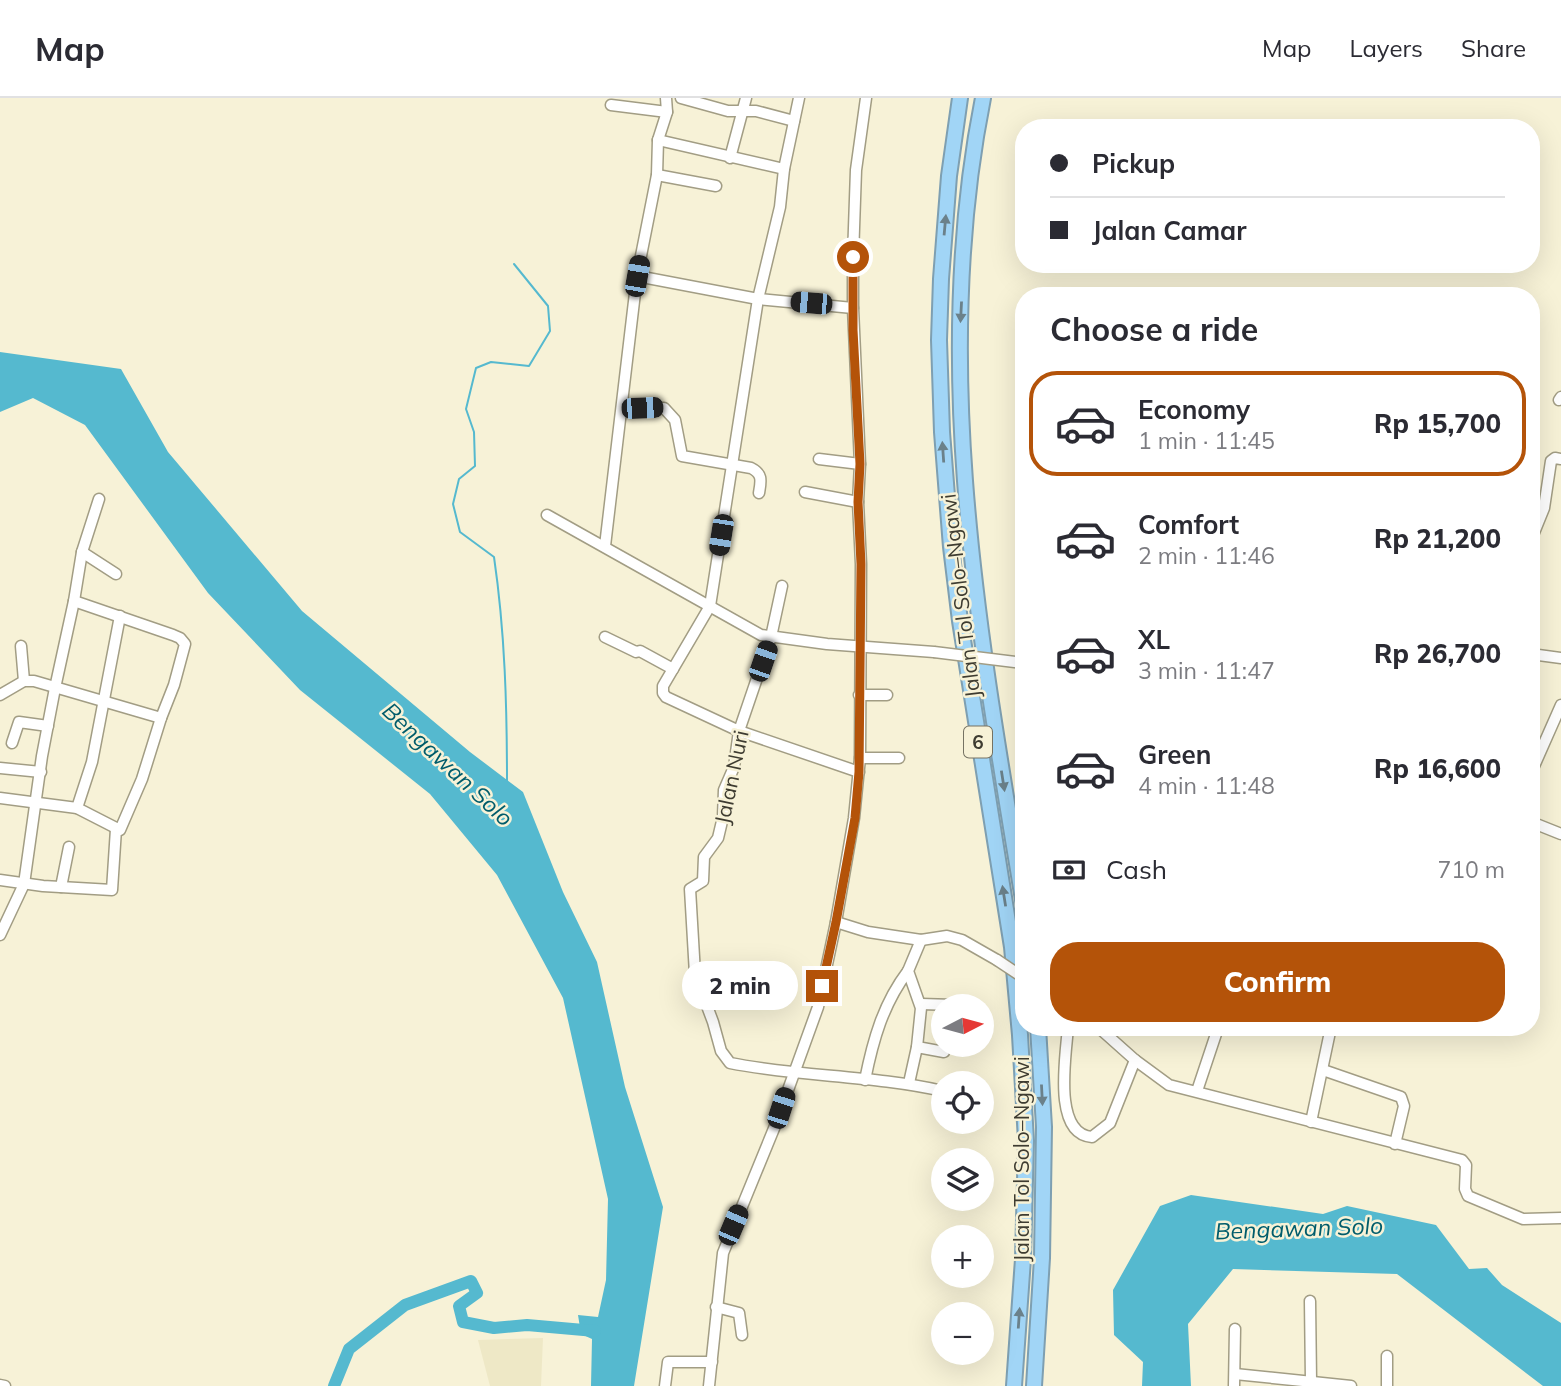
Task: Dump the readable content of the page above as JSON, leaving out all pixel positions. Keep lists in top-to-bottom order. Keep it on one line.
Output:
{"streets":{"highway":["Jalan Tol Solo–Ngawi","6"],"street":["Jalan Nuri"]},"water":["Bengawan Solo"],"north":"right","page":{"header":"Map","nav":["Map","Layers","Share"],"banner":["Pickup","Jalan Camar"],"heading":"Choose a ride","list":[{"name":"Economy","note":"1 min · 11:45","value":"Rp 15,700"},{"name":"Comfort","note":"2 min · 11:46","value":"Rp 21,200"},{"name":"XL","note":"3 min · 11:47","value":"Rp 26,700"},{"name":"Green","note":"4 min · 11:48","value":"Rp 16,600"}],"pay":["Cash","710 m"],"buttons":"Confirm","bubble":"2 min","map_buttons":["+","−"]}}
